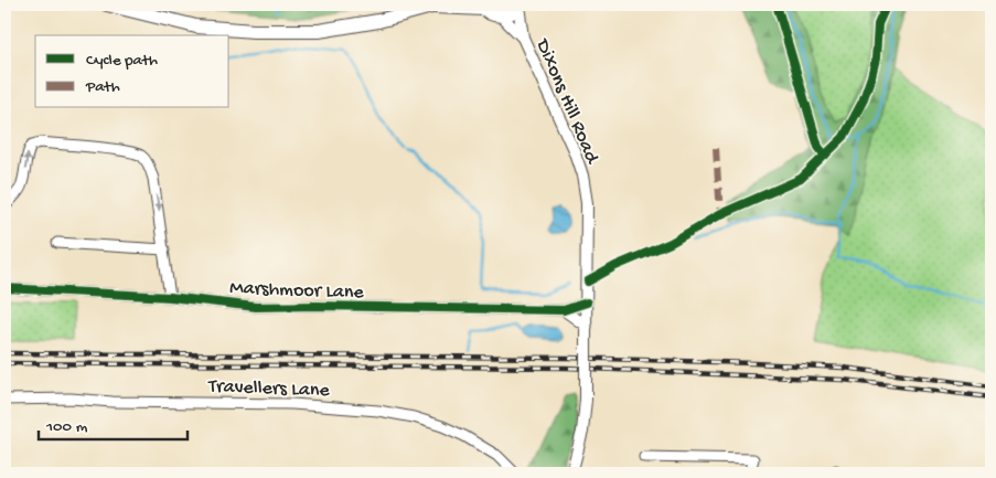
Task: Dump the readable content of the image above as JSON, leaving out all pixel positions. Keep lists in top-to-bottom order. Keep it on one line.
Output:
{"streets":{"street":["Dixons Hill Road","Marshmoor Lane","Travellers Lane"]},"crossings":[["Dixons Hill Road","Marshmoor Lane"]],"legend":["Cycle path","Path"],"scale_bar":"100 m"}
